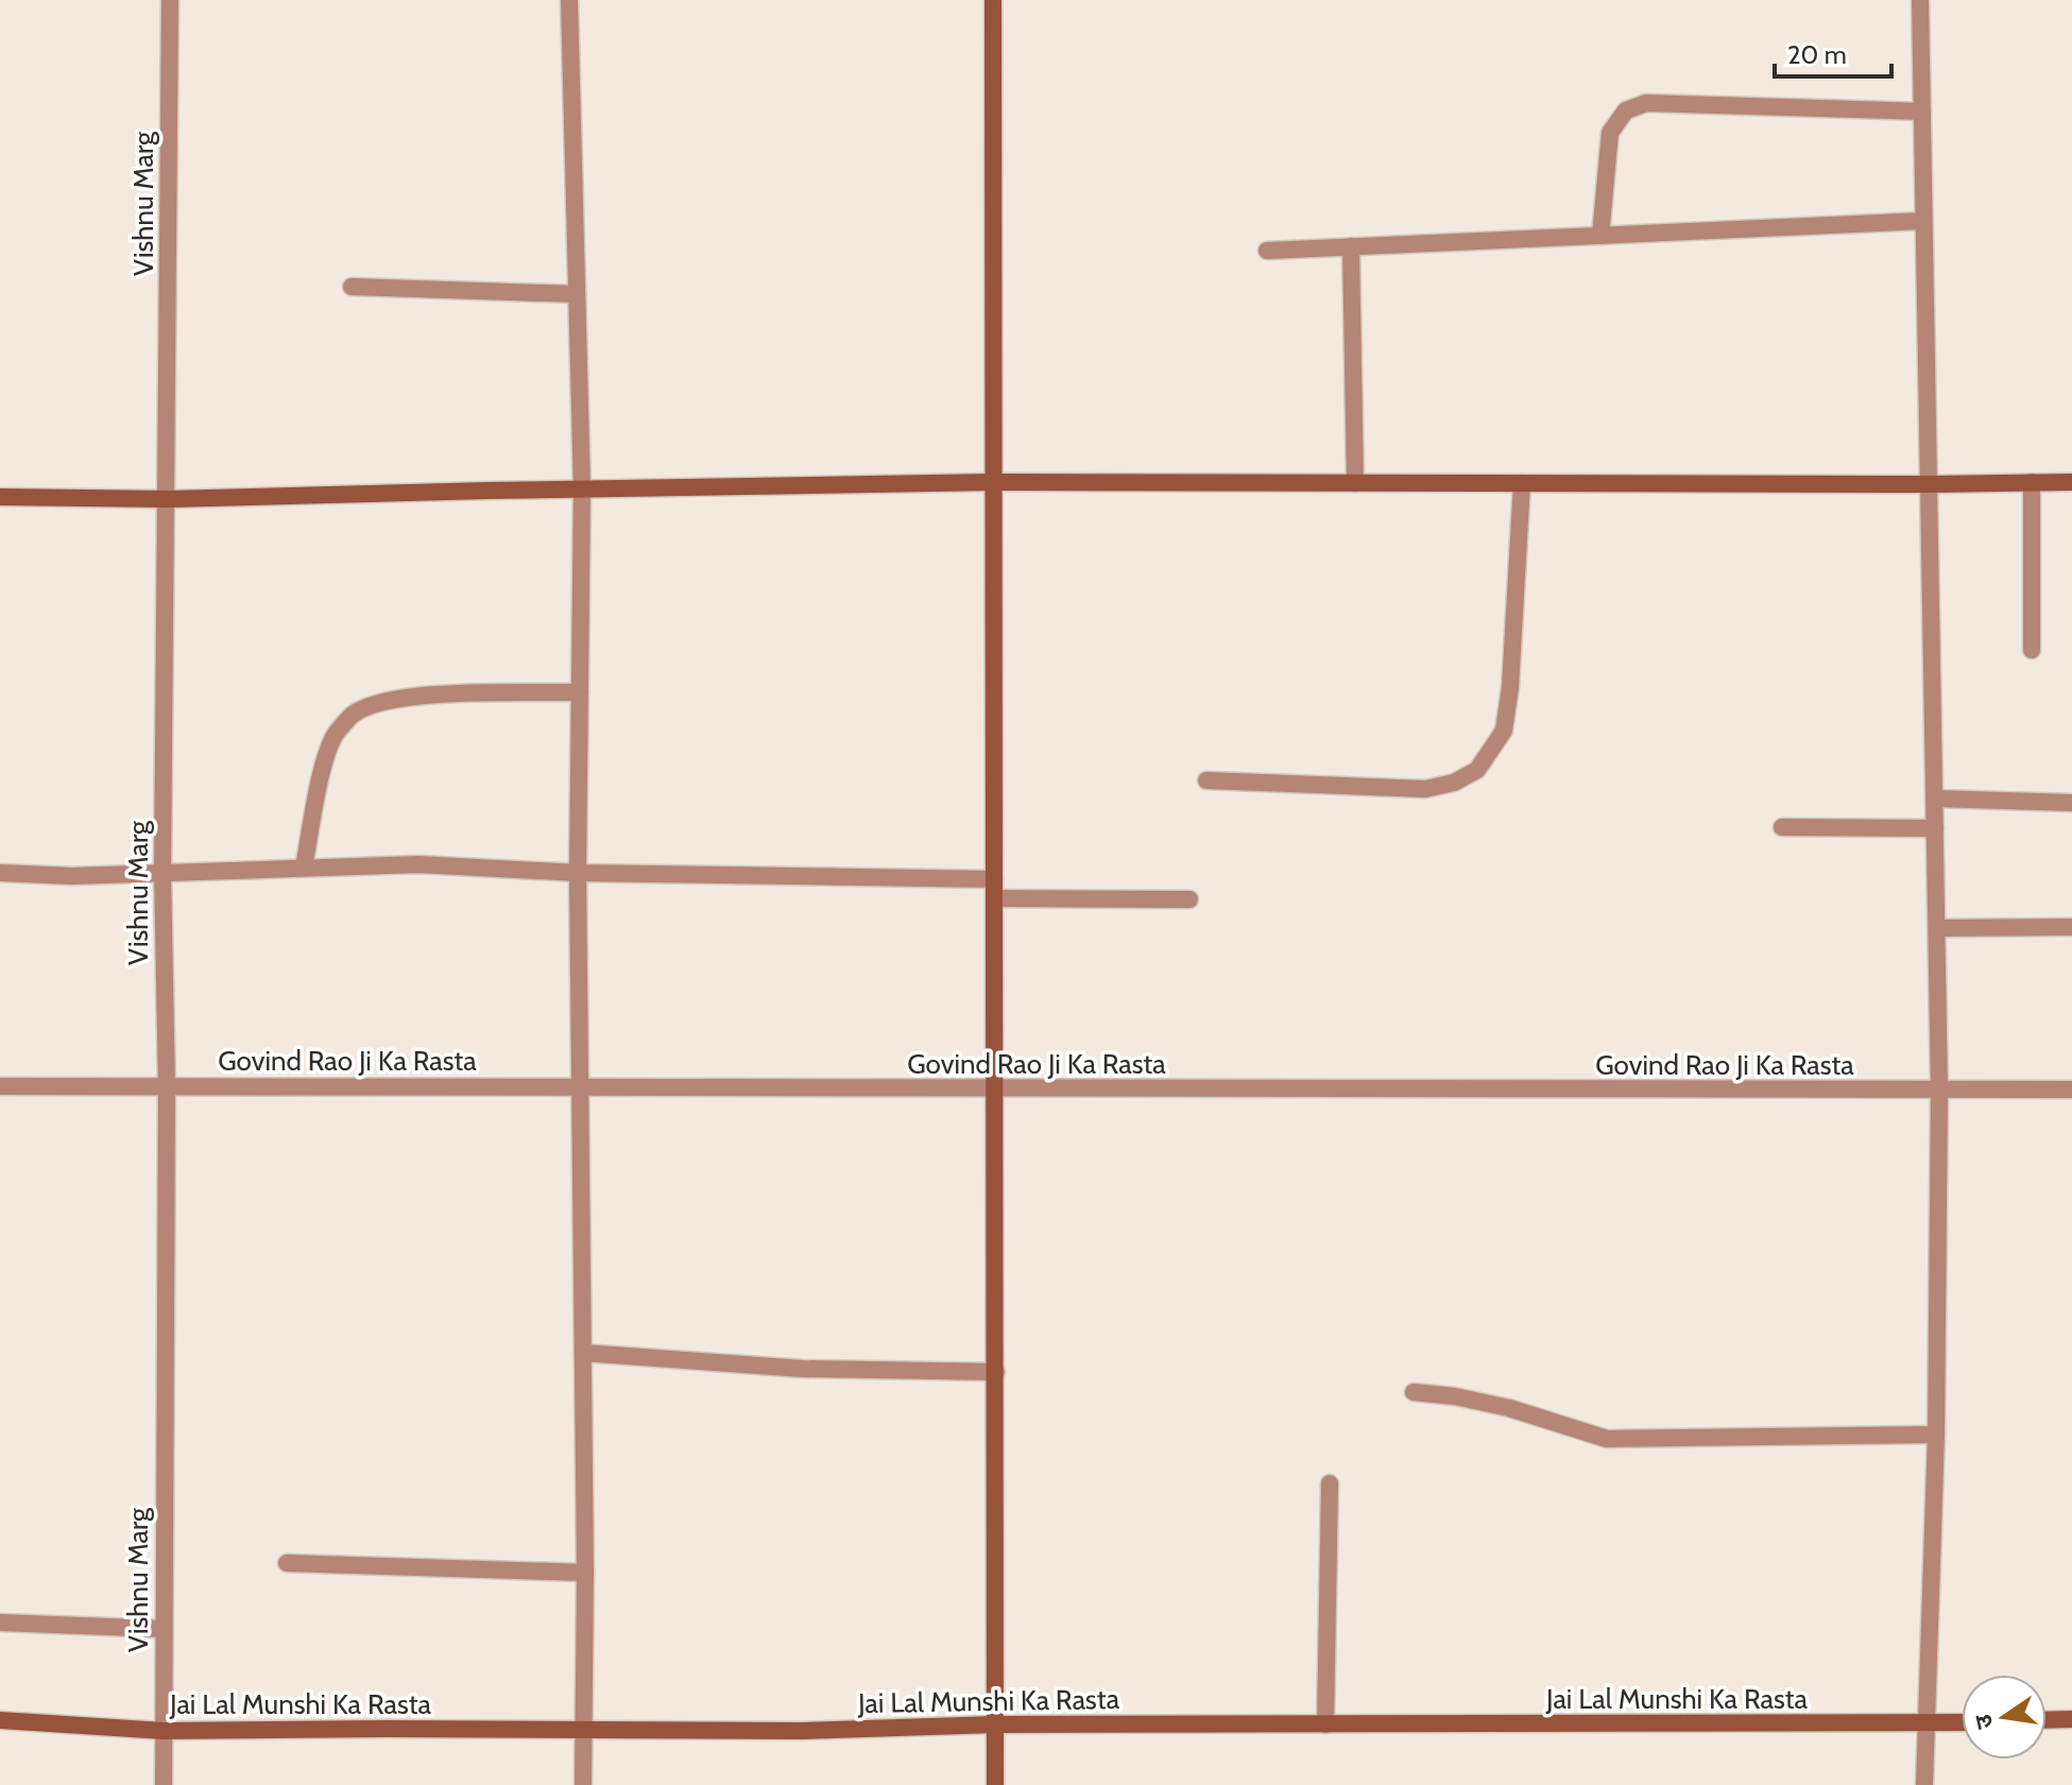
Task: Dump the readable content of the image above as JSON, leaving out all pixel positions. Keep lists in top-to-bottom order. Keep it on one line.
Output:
{"streets":{"street":["Vishnu Marg","Govind Rao Ji Ka Rasta","Jai Lal Munshi Ka Rasta"]},"crossings":[["Vishnu Marg","Govind Rao Ji Ka Rasta"],["Vishnu Marg","Jai Lal Munshi Ka Rasta"]],"scale_bar":"20 m","north":"left"}
